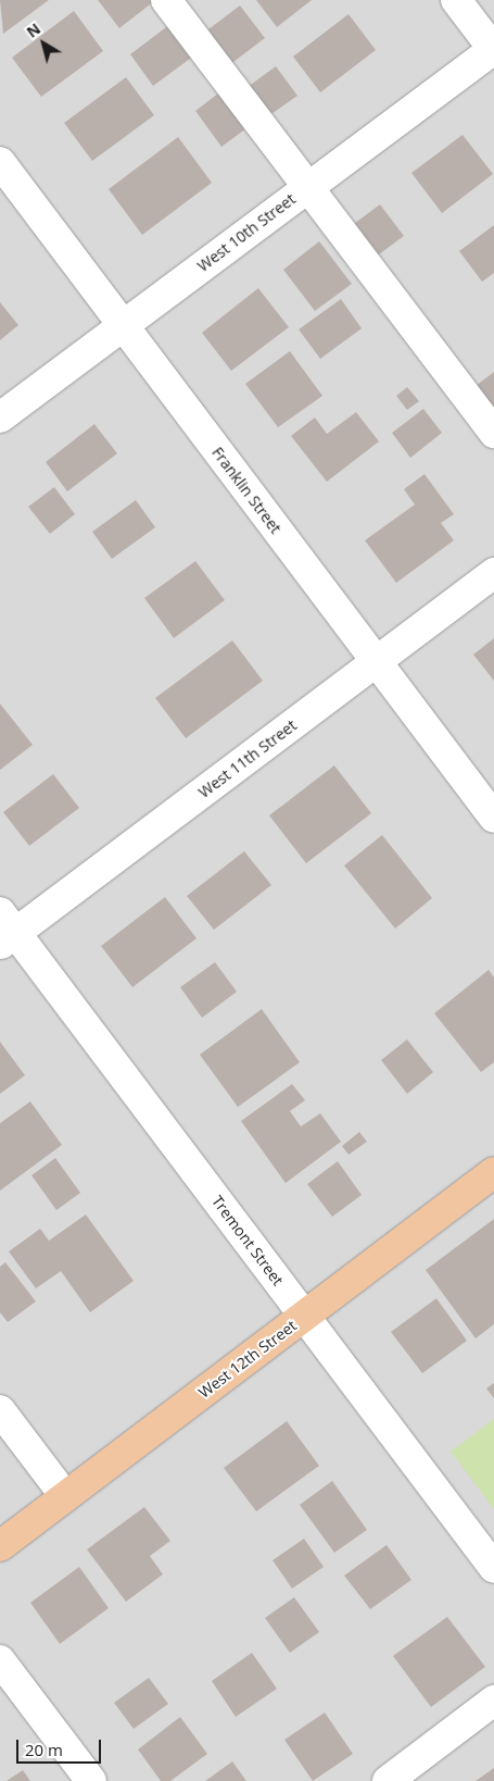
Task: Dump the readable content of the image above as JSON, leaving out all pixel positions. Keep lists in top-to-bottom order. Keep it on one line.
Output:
{"streets":{"main road":["West 12th Street"],"street":["West 10th Street","Franklin Street","West 11th Street","Tremont Street"]},"crossings":[["West 10th Street","Franklin Street"],["Franklin Street","West 11th Street"],["West 11th Street","Tremont Street"],["Tremont Street","West 12th Street"]],"scale_bar":"20 m","north":"top left"}
